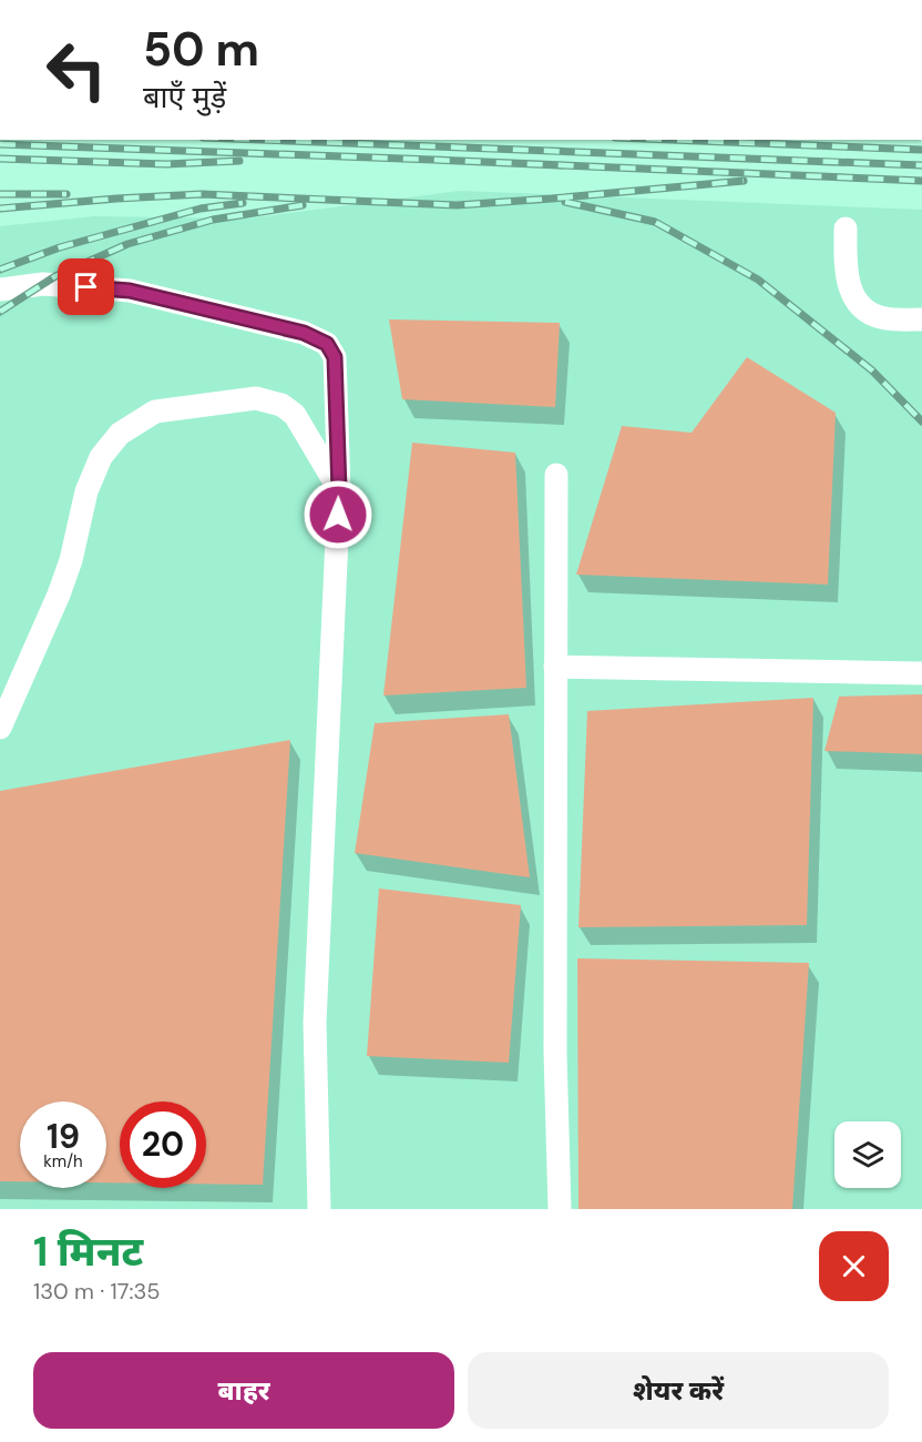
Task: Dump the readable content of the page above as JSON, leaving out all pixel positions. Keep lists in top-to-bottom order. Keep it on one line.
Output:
{"page":{"turn":["50 m","बाएँ मुड़ें"],"speed":"19 km/h","limit":"20","heading":["1 मिनट","130 m · 17:35"],"buttons":["बाहर","शेयर करें"]}}
